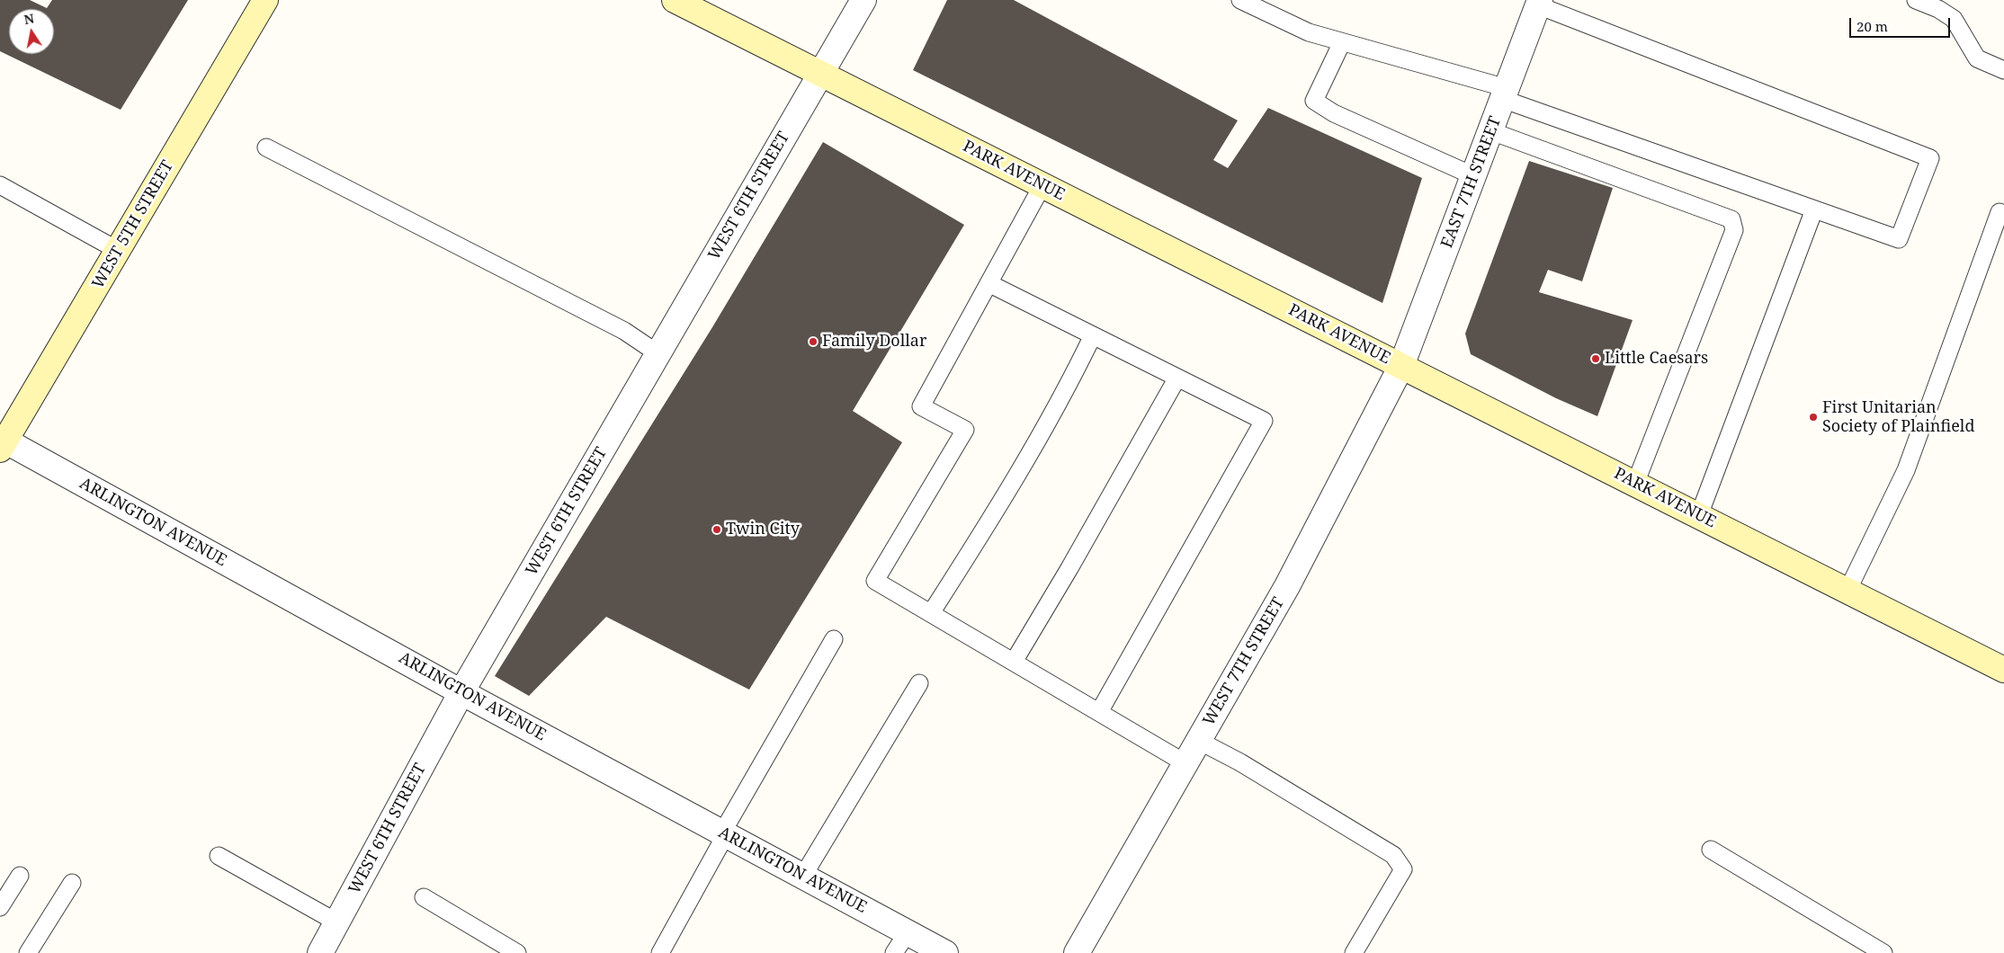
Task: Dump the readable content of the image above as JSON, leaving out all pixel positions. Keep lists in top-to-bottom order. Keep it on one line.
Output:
{"streets":{"main road":["PARK AVENUE","WEST 5TH STREET"],"street":["EAST 7TH STREET","WEST 6TH STREET","ARLINGTON AVENUE","WEST 7TH STREET"]},"crossings":[["PARK AVENUE","EAST 7TH STREET"],["PARK AVENUE","WEST 6TH STREET"],["PARK AVENUE","WEST 7TH STREET"],["EAST 7TH STREET","WEST 7TH STREET"],["WEST 6TH STREET","ARLINGTON AVENUE"],["WEST 5TH STREET","ARLINGTON AVENUE"]],"places":["Family Dollar","Little Caesars","First Unitarian Society of Plainfield","Twin City"],"scale_bar":"20 m","north":"top"}
